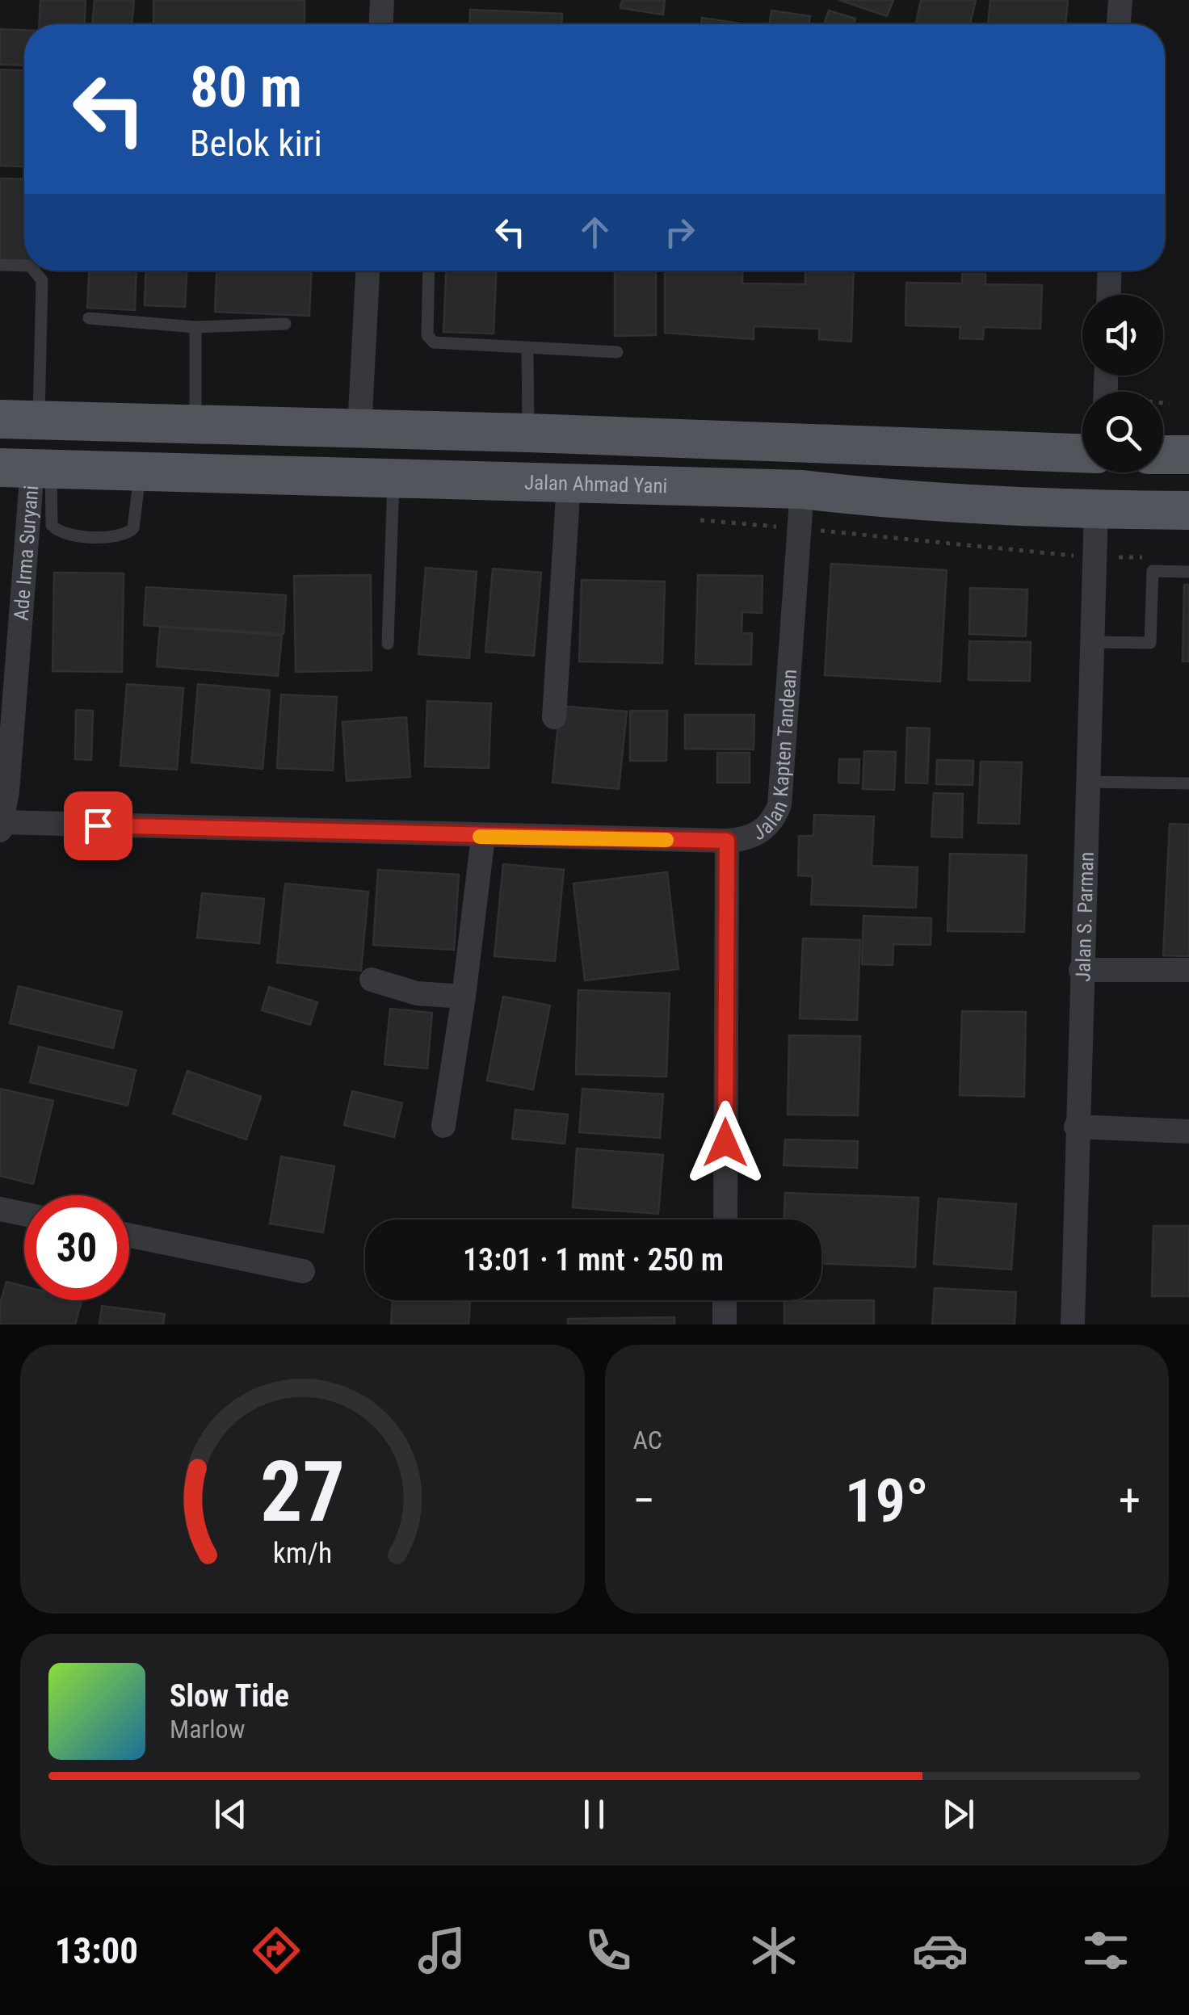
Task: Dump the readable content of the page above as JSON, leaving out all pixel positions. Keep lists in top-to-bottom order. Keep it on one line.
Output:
{"streets":{"main road":["Jalan Ahmad Yani"],"street":["Ade Irma Suryani","Jalan Kapten Tandean","Jalan S. Parman"]},"crossings":[["Jalan Ahmad Yani","Ade Irma Suryani"],["Jalan Ahmad Yani","Jalan Kapten Tandean"],["Jalan Ahmad Yani","Jalan S. Parman"]],"page":{"turn":["80 m","Belok kiri"],"limit":"30","trip":"13:01 · 1 mnt · 250 m","tile":"AC","heat":["−","19°","+"],"song":["Slow Tide","Marlow"],"tabs":"13:00","gauge":["27","km/h"]}}
